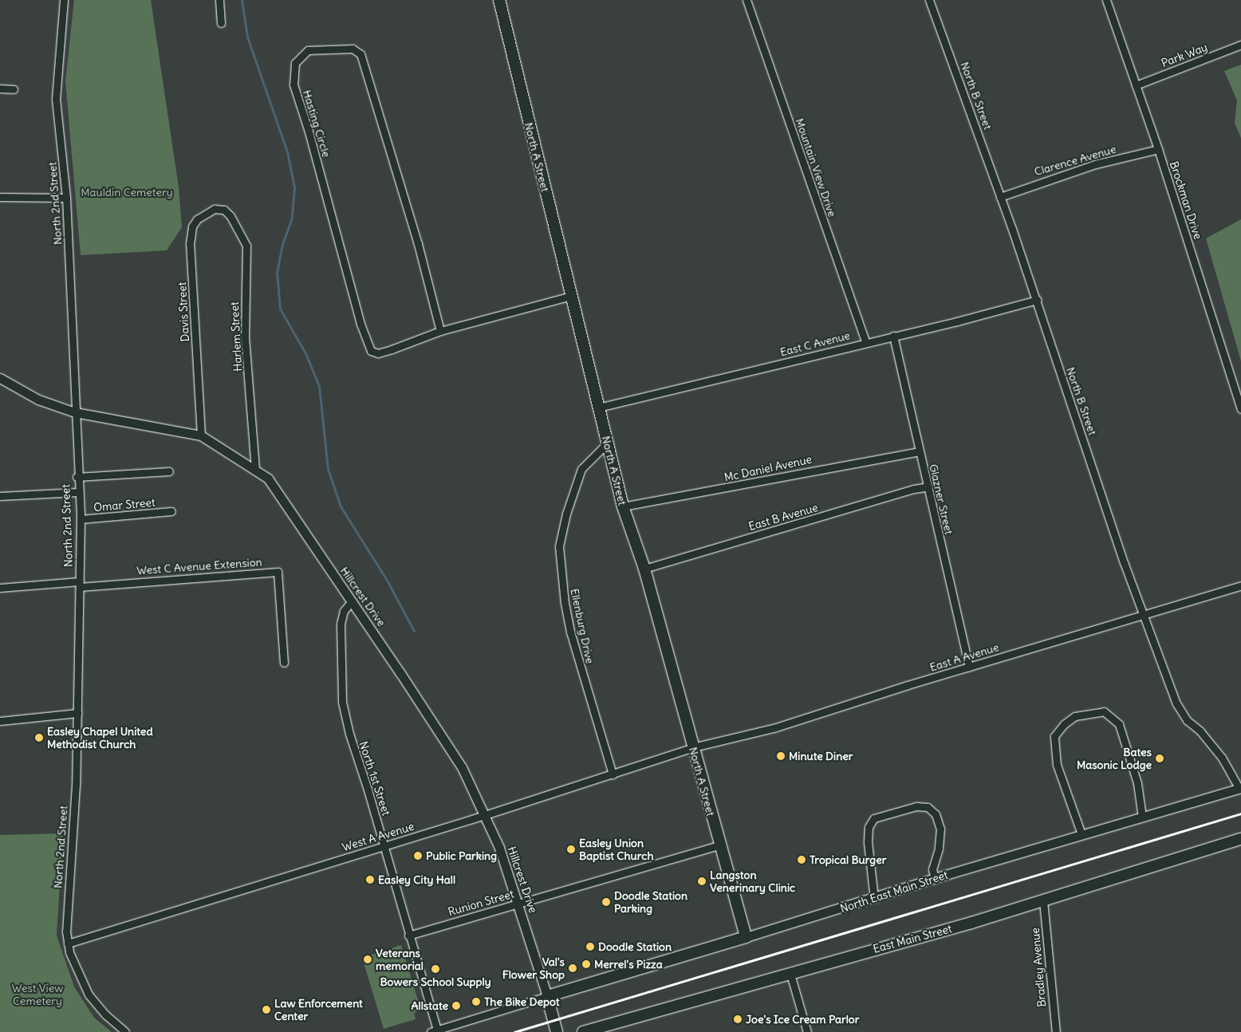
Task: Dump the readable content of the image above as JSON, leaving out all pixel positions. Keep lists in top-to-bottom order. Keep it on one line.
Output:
{"streets":{"main road":["North A Street","North East Main Street","East Main Street"],"street":["Park Way","North B Street","Hasting Circle","Clarence Avenue","Mountain View Drive","Brockman Drive","North 2nd Street","Davis Street","Harlem Street","East C Avenue","Mc Daniel Avenue","Glazner Street","Omar Street","East B Avenue","West C Avenue Extension","Hillcrest Drive","Ellenburg Drive","East A Avenue","North 1st Street","West A Avenue","Runion Street","Bradley Avenue"]},"crossings":[["Park Way","Brockman Drive"],["North B Street","Clarence Avenue"],["North B Street","East C Avenue"],["North B Street","East A Avenue"],["North B Street","North East Main Street"],["Hasting Circle","North A Street"],["North A Street","East C Avenue"],["North A Street","Mc Daniel Avenue"],["North A Street","East B Avenue"],["North A Street","Ellenburg Drive"],["North A Street","East A Avenue"],["North A Street","West A Avenue"],["North A Street","North East Main Street"],["North A Street","Runion Street"],["Clarence Avenue","Brockman Drive"],["Mountain View Drive","East C Avenue"],["North 2nd Street","Omar Street"],["North 2nd Street","West C Avenue Extension"],["North 2nd Street","Hillcrest Drive"],["North 2nd Street","West A Avenue"],["Davis Street","Harlem Street"],["Davis Street","Hillcrest Drive"],["Harlem Street","Hillcrest Drive"],["East C Avenue","Glazner Street"],["Mc Daniel Avenue","Glazner Street"],["Glazner Street","East B Avenue"],["Glazner Street","East A Avenue"],["Hillcrest Drive","North 1st Street"],["Hillcrest Drive","West A Avenue"],["Hillcrest Drive","North East Main Street"],["Hillcrest Drive","Runion Street"],["Ellenburg Drive","West A Avenue"],["East A Avenue","West A Avenue"],["North 1st Street","West A Avenue"],["North 1st Street","Runion Street"],["East Main Street","Bradley Avenue"]],"parks":["Mauldin Cemetery","West View Cemetery"],"places":["Easley Chapel United Methodist Church","Minute Diner","Bates Masonic Lodge","Easley Union Baptist Church","Public Parking","Tropical Burger","Easley City Hall","Langston Venerinary Clinic","Doodle Station Parking","Doodle Station","Veterans memorial","Merrel's Pizza","Val's Flower Shop","Bowers School Supply","The Bike Depot","Allstate","Law Enforcement Center","Joe's Ice Cream Parlor"]}
